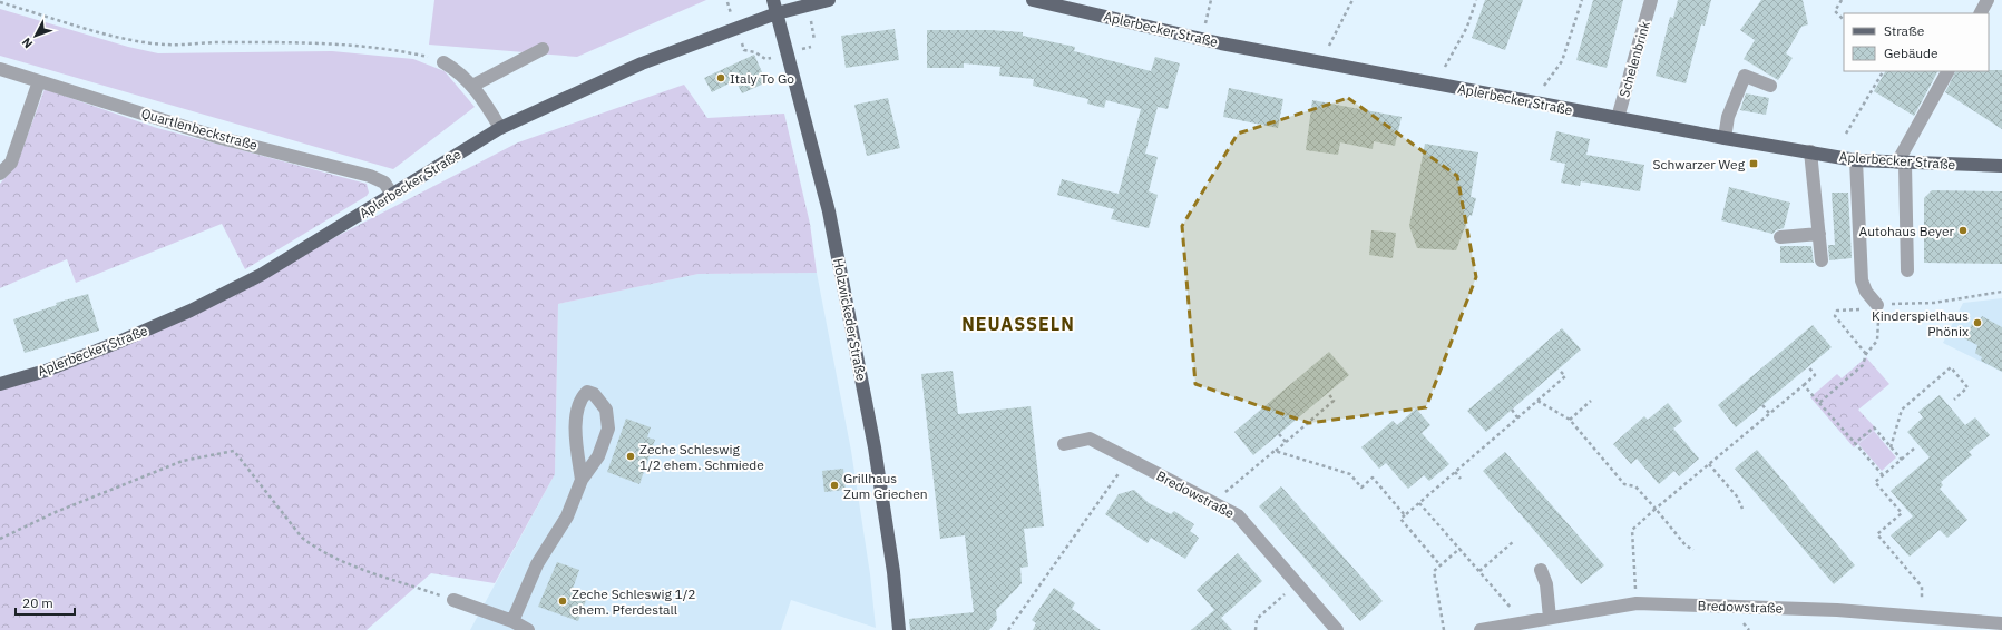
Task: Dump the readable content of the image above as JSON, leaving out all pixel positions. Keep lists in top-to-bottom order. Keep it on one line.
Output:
{"streets":{"main road":["Aplerbecker Straße","Holzwickeder Straße"],"street":["Schelenbrink","Quartlenbeckstraße","Bredowstraße"]},"crossings":[["Aplerbecker Straße","Schelenbrink"],["Aplerbecker Straße","Quartlenbeckstraße"],["Aplerbecker Straße","Holzwickeder Straße"]],"districts":["NEUASSELN"],"places":{"other":["Italy To Go","Autohaus Beyer","Kinderspielhaus Phönix","Zeche Schleswig 1/2 ehem. Schmiede","Grillhaus Zum Griechen","Zeche Schleswig 1/2 ehem. Pferdestall"],"transit":["Schwarzer Weg"]},"legend":["Straße","Gebäude"],"scale_bar":"20 m","north":"bottom left"}
